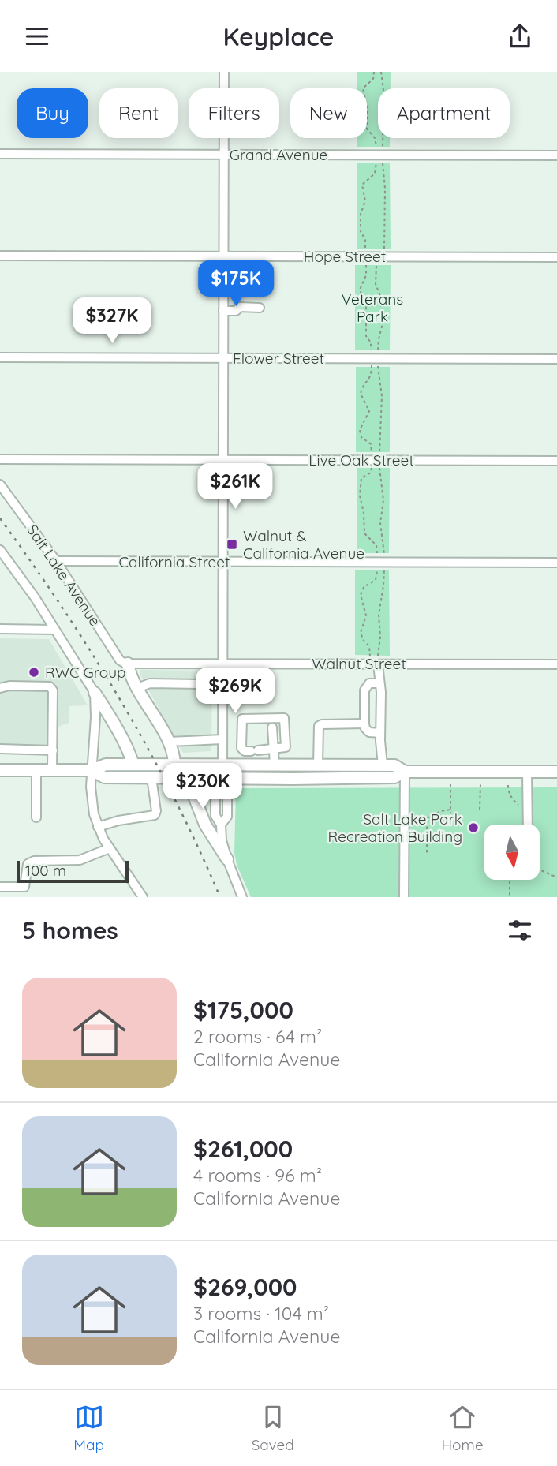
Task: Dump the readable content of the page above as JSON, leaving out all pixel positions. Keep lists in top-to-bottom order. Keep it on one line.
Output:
{"streets":{"street":["Grand Avenue","Hope Street","Flower Street","Live Oak Street","California Street","Salt Lake Avenue","Walnut Street"]},"crossings":[["California Street","Salt Lake Avenue"],["Salt Lake Avenue","Walnut Street"]],"parks":["Veterans Park"],"places":{"transit":["Walnut & California Avenue"],"other":["RWC Group","Salt Lake Park Recreation Building"]},"scale_bar":"100 m","north":"bottom","page":{"header":"Keyplace","chip":["Buy","Rent","Filters","New","Apartment"],"price":["$175K","$327K","$261K","$269K","$230K"],"scale":"100 m","heading":"5 homes","list":[{"name":"$175,000","note":"2 rooms · 64 m² · California Avenue"},{"name":"$261,000","note":"4 rooms · 96 m² · California Avenue"},{"name":"$269,000","note":"3 rooms · 104 m² · California Avenue"}],"tabs":["Map","Saved","Home"]}}
